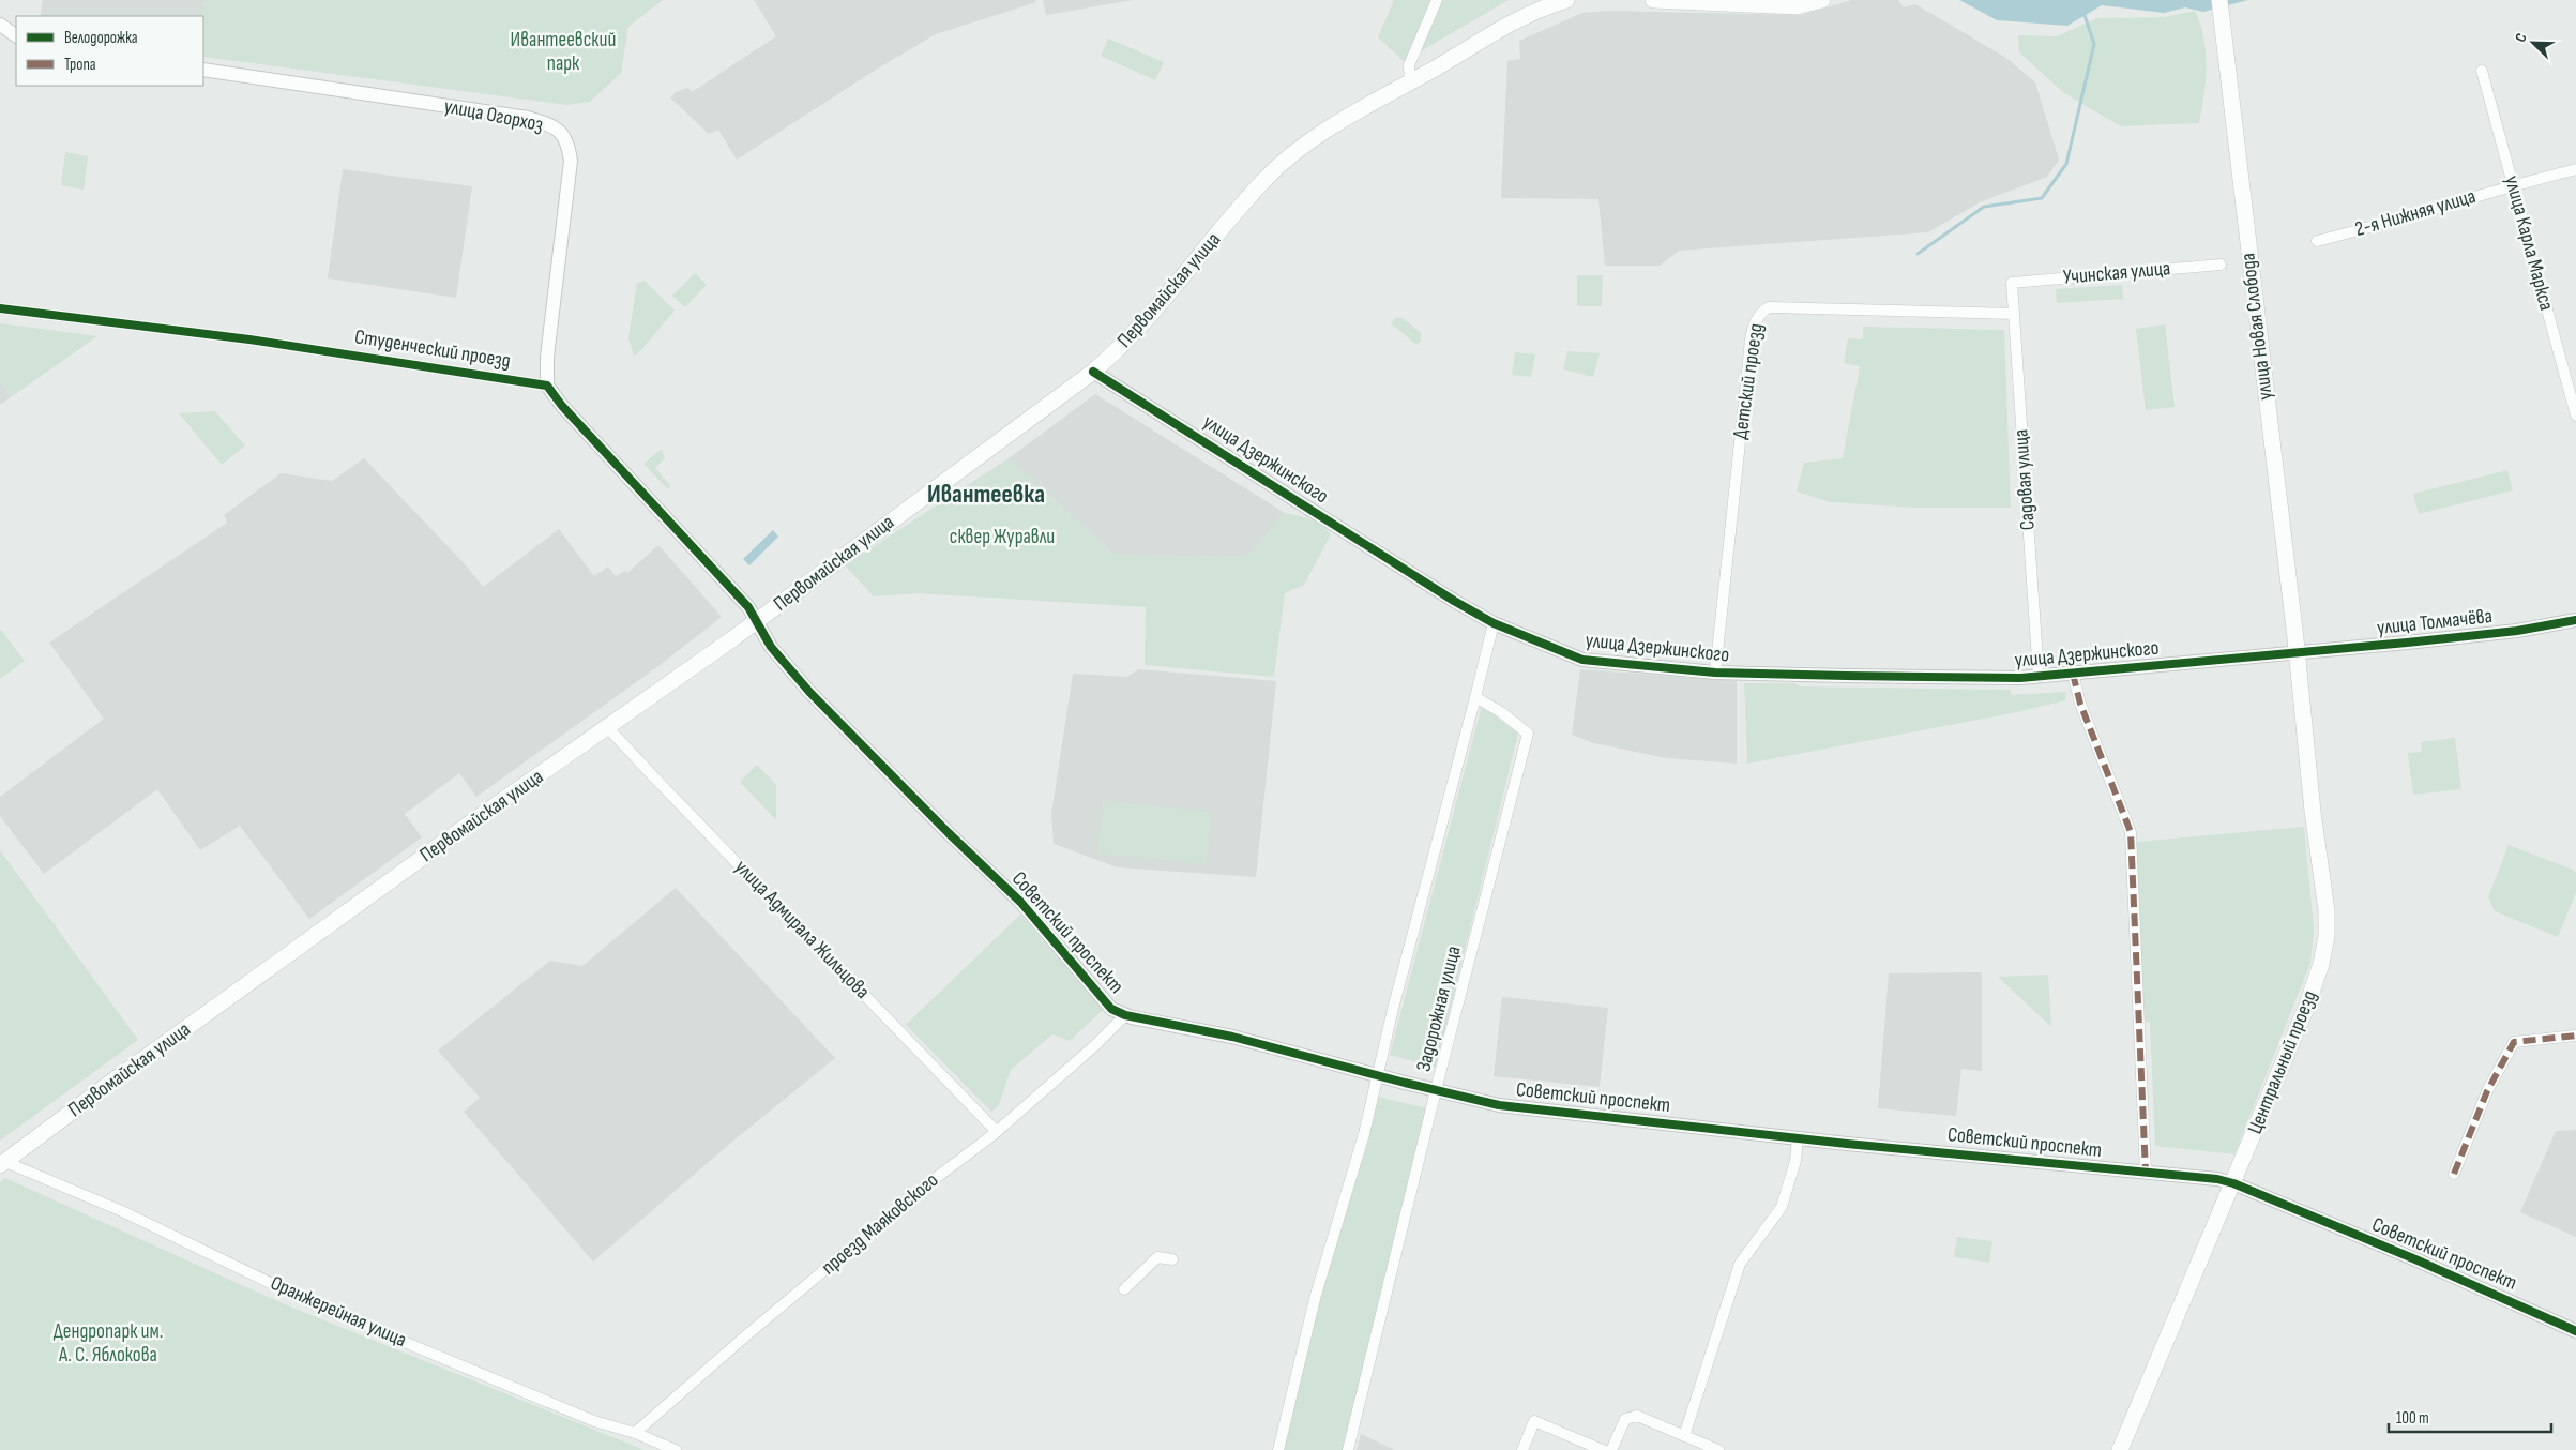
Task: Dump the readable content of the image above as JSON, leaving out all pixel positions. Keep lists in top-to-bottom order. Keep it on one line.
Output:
{"streets":{"main road":["Первомайская улица","улица Новая Слобода","Центральный проезд"],"street":["улица Огорхоз","2-я Нижняя улица","улица Карла Маркса","Учинская улица","Студенческий проезд","Детский проезд","улица Дзержинского","Садовая улица","улица Толмачёва","улица Адмирала Жильцова","Советский проспект","Задорожная улица","проезд Маяковского","Оранжерейная улица"]},"crossings":[["улица Огорхоз","Студенческий проезд"],["2-я Нижняя улица","улица Карла Маркса"],["Учинская улица","Садовая улица"],["Первомайская улица","улица Дзержинского"],["Первомайская улица","улица Адмирала Жильцова"],["Первомайская улица","Советский проспект"],["Первомайская улица","Оранжерейная улица"],["улица Новая Слобода","улица Дзержинского"],["улица Новая Слобода","улица Толмачёва"],["улица Новая Слобода","Центральный проезд"],["Детский проезд","улица Дзержинского"],["Детский проезд","Садовая улица"],["улица Дзержинского","Садовая улица"],["улица Дзержинского","улица Толмачёва"],["улица Дзержинского","Центральный проезд"],["улица Толмачёва","Центральный проезд"],["улица Адмирала Жильцова","проезд Маяковского"],["Советский проспект","Задорожная улица"],["Советский проспект","Центральный проезд"],["Советский проспект","проезд Маяковского"],["проезд Маяковского","Оранжерейная улица"]],"districts":["Ивантеевка"],"parks":["Ивантеевский парк","сквер Журавли","Дендропарк им. А. С. Яблокова"],"legend":["Велодорожка","Тропа"],"scale_bar":"100 m","north":"top left"}
